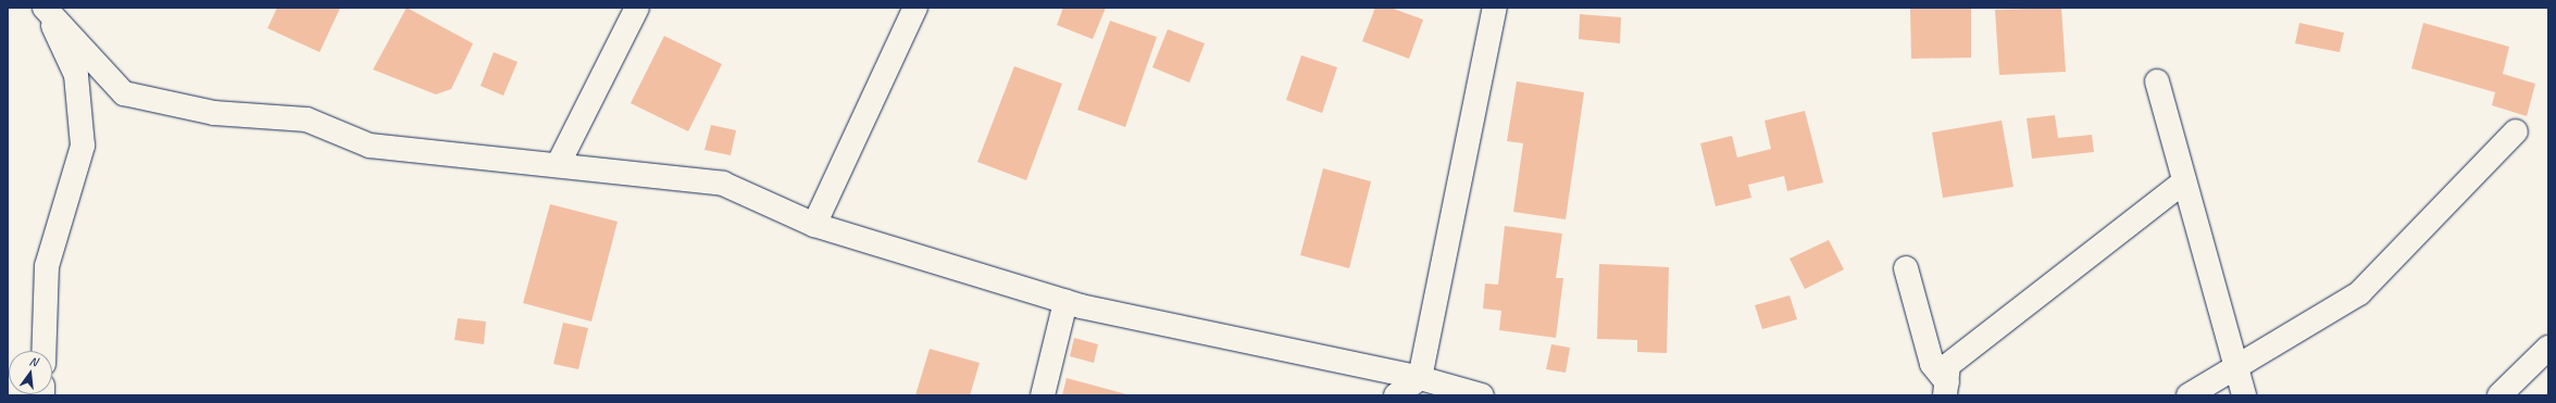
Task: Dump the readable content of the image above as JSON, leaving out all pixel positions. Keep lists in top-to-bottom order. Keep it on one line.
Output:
{"north":"top"}
